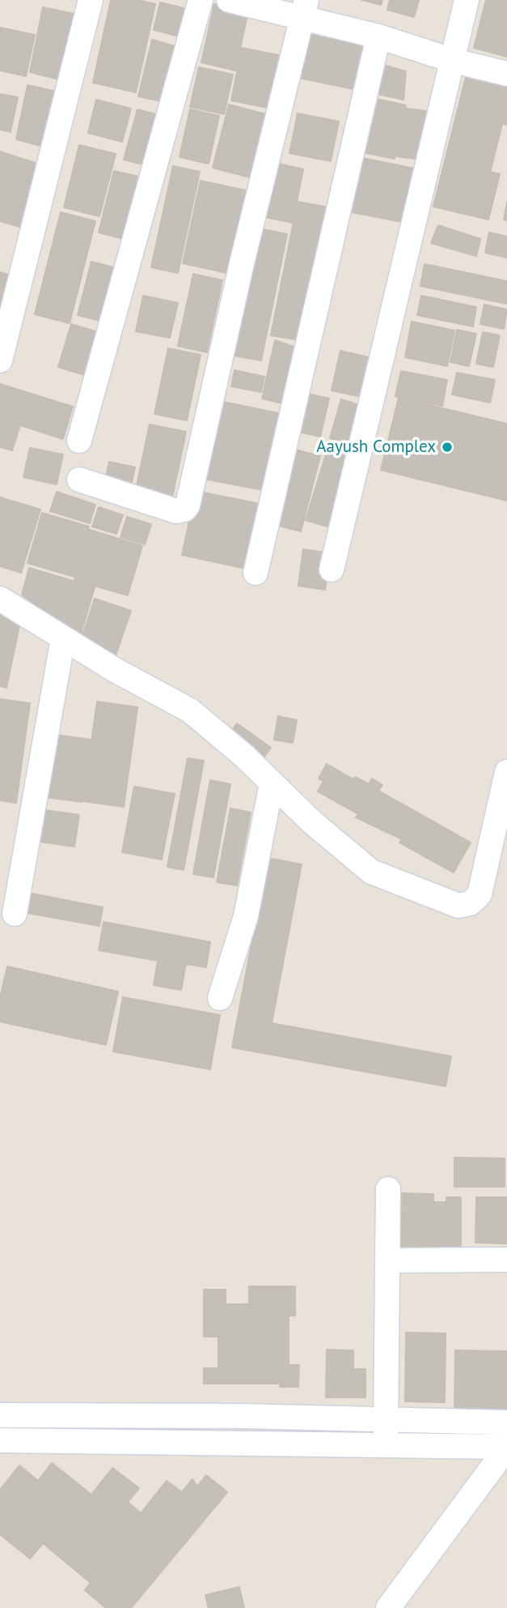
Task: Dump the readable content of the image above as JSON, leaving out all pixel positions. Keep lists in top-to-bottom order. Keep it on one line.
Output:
{"places":["Aayush Complex"]}
